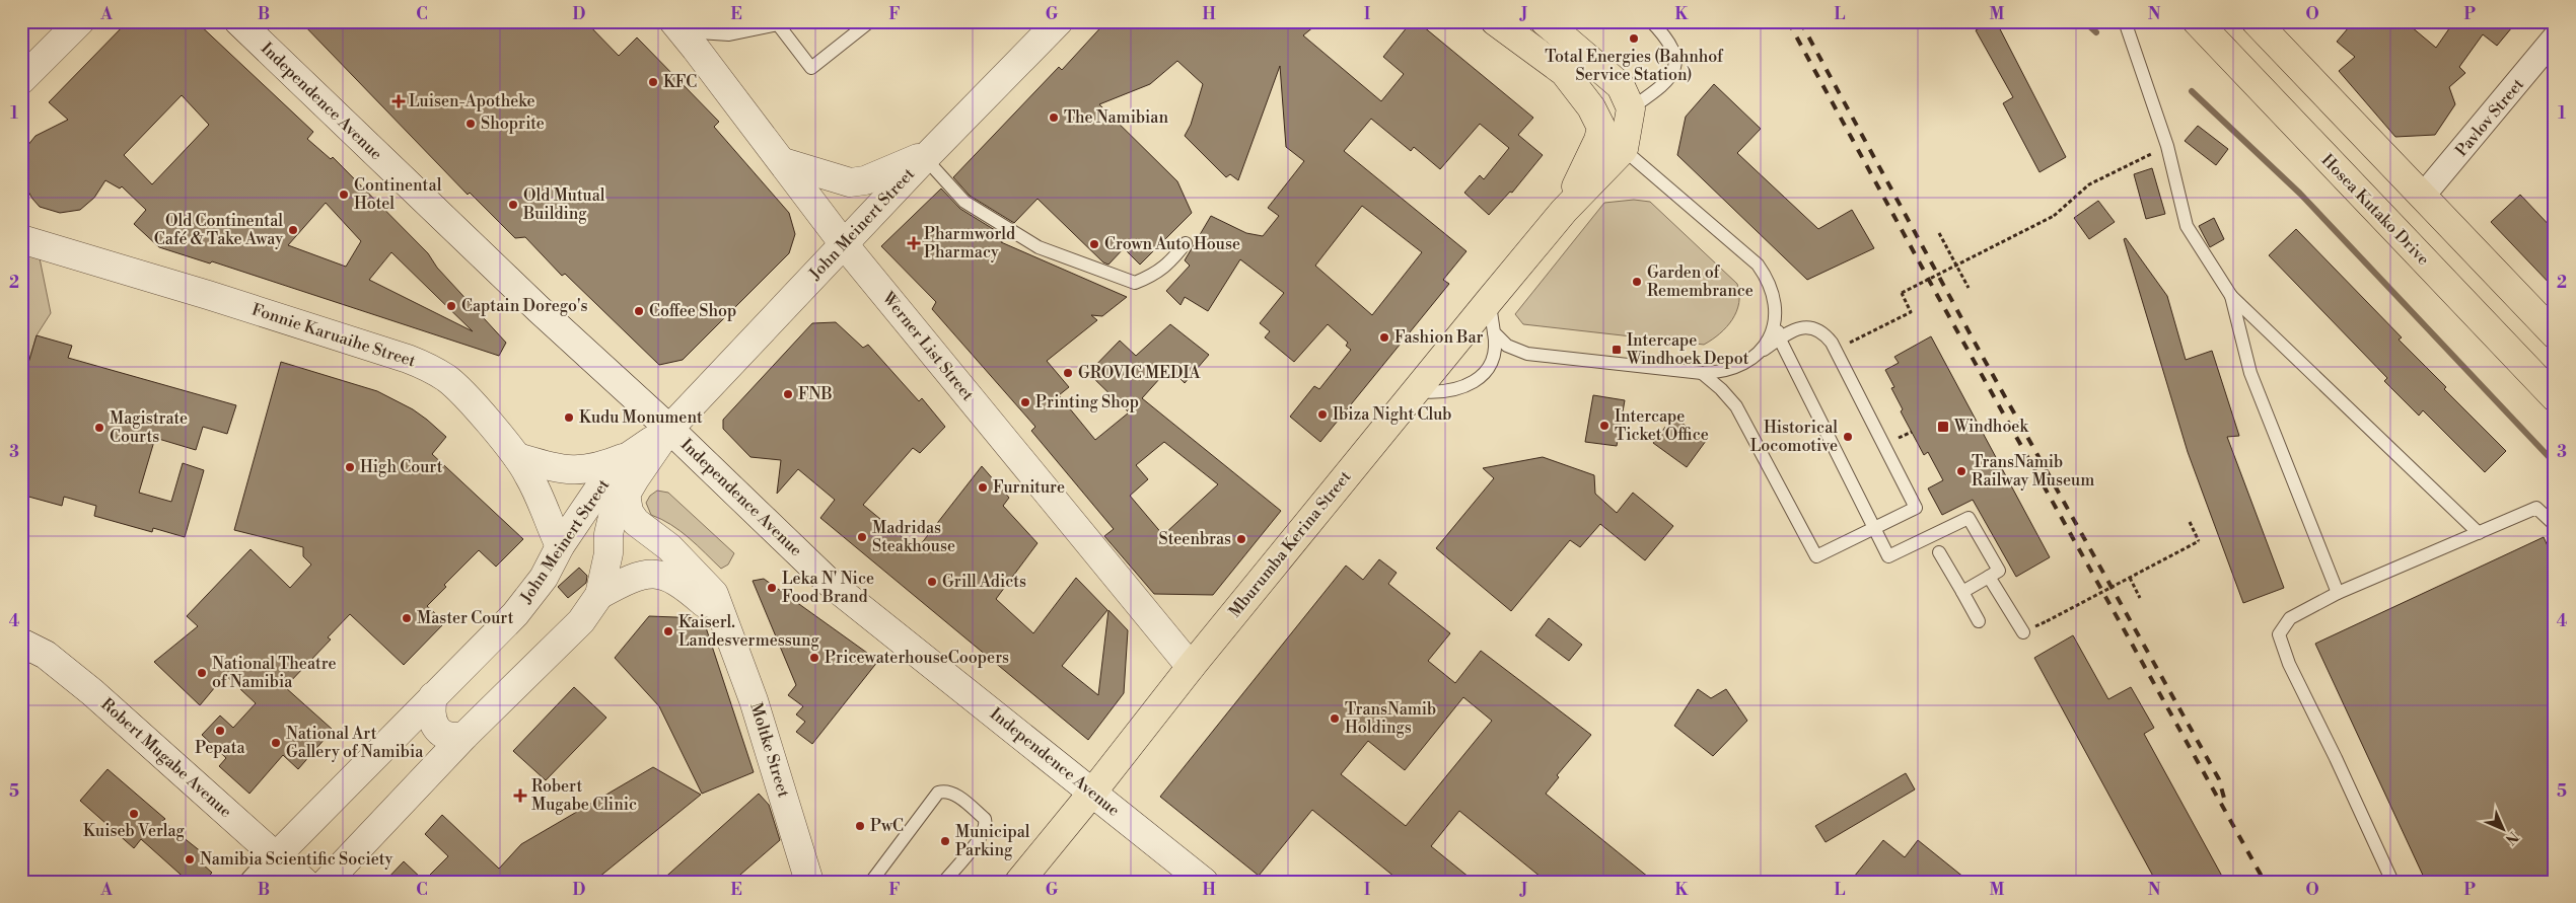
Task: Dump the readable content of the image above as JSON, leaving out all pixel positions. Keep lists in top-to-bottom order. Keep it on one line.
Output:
{"streets":{"main road":["Hosea Kutako Drive","Mburumba Kerina Street"],"street":["Independence Avenue","Pavlov Street","John Meinert Street","Fonnie Karuaihe Street","Werner List Street","Moltke Street","Robert Mugabe Avenue"]},"crossings":[["Independence Avenue","John Meinert Street"],["Independence Avenue","Mburumba Kerina Street"],["John Meinert Street","Fonnie Karuaihe Street"],["John Meinert Street","Werner List Street"],["John Meinert Street","Moltke Street"],["John Meinert Street","Robert Mugabe Avenue"],["Werner List Street","Mburumba Kerina Street"]],"places":{"other":["Total Energies (Bahnhof Service Station)","KFC","The Namibian","Shoprite","Continental Hotel","Old Mutual Building","Old Continental Café & Take Away","Crown Auto House","Garden of Remembrance","Captain Dorego's","Coffee Shop","Fashion Bar","GROVIC MEDIA","FNB","Printing Shop","Ibiza Night Club","Kudu Monument","Intercape Ticket Office","Magistrate Courts","Historical Locomotive","High Court","TransNamib Railway Museum","Furniture","Madridas Steakhouse","Steenbras","Grill Adicts","Leka N' Nice Food Brand","Master Court","Kaiserl. Landesvermessung","PricewaterhouseCoopers","National Theatre of Namibia","TransNamib Holdings","Pepata","National Art Gallery of Namibia","Kuiseb Verlag","PwC","Municipal Parking","Namibia Scientific Society"],"health":["Luisen-Apotheke","Pharmworld Pharmacy","Robert Mugabe Clinic"],"transit":["Intercape Windhoek Depot","Windhoek"]},"north":"bottom right","grid":{"columns":["A","B","C","D","E","F","G","H","I","J","K","L","M","N","O","P"],"rows":["1","2","3","4","5"]}}
